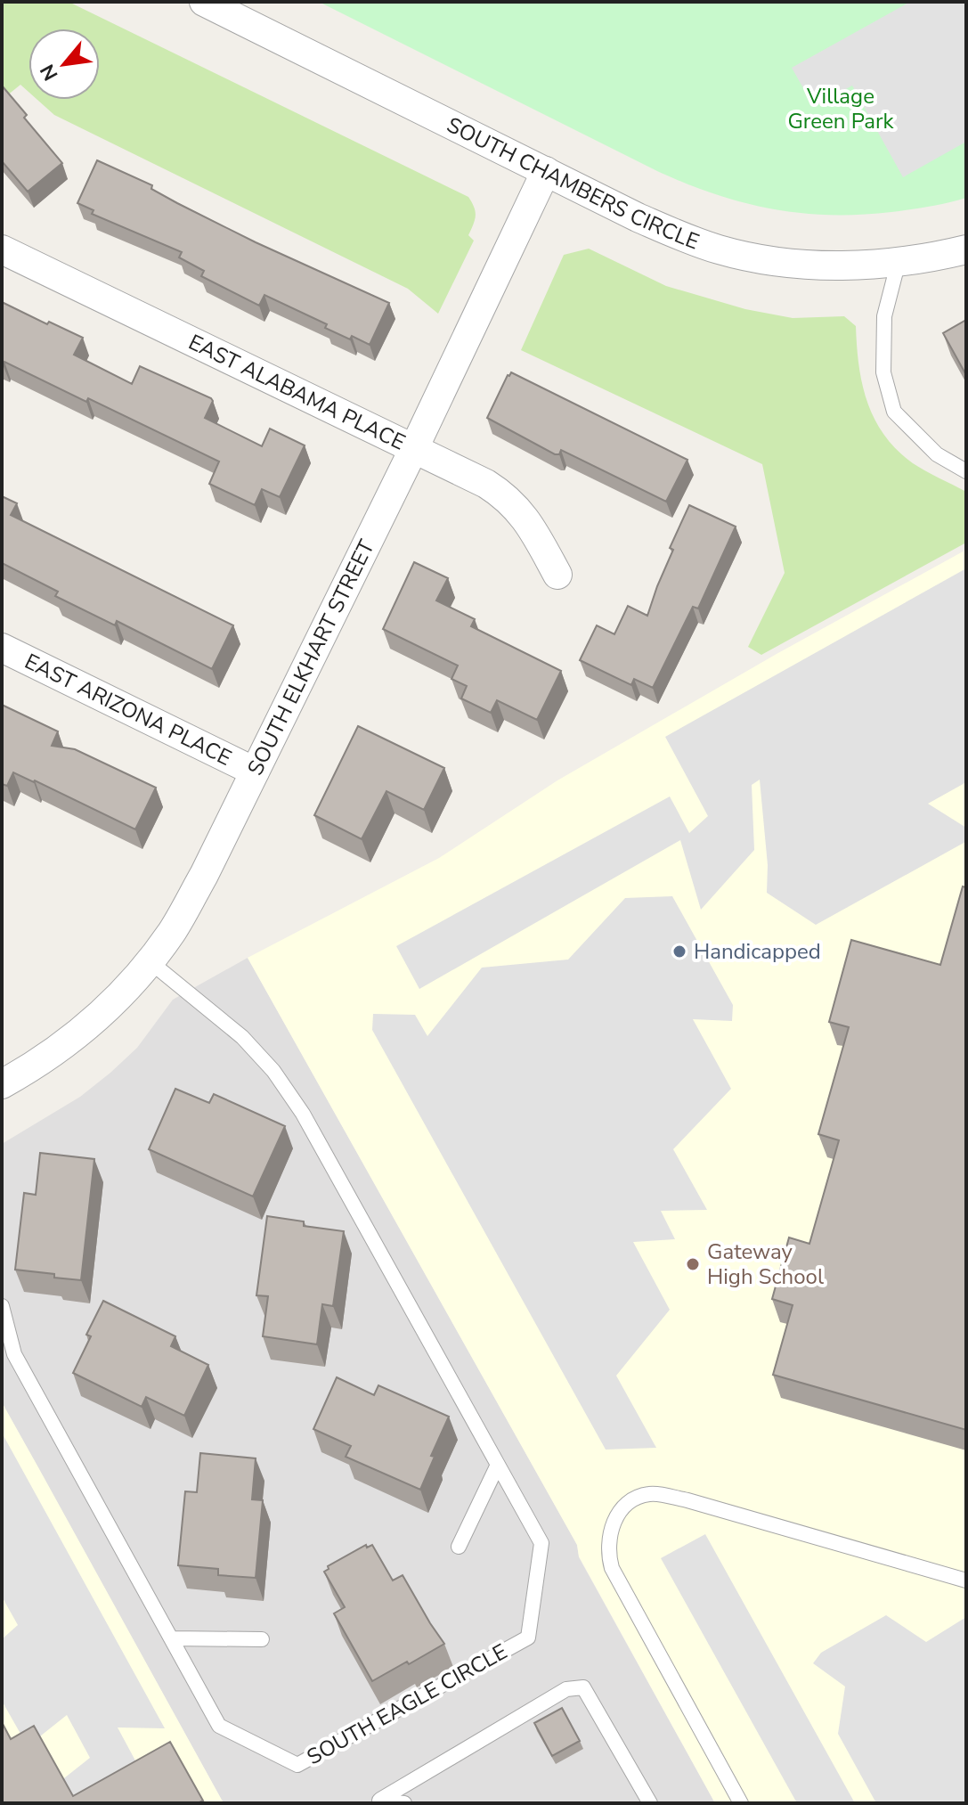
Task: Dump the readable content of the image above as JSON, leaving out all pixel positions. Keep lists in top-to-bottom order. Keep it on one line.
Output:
{"streets":{"street":["SOUTH CHAMBERS CIRCLE","EAST ALABAMA PLACE","SOUTH ELKHART STREET","EAST ARIZONA PLACE"],"lane":["SOUTH EAGLE CIRCLE"]},"crossings":[["SOUTH CHAMBERS CIRCLE","SOUTH ELKHART STREET"],["EAST ALABAMA PLACE","SOUTH ELKHART STREET"],["SOUTH ELKHART STREET","EAST ARIZONA PLACE"],["SOUTH ELKHART STREET","SOUTH EAGLE CIRCLE"]],"parks":["Village Green Park"],"places":["Handicapped","Gateway High School"],"north":"bottom left"}
